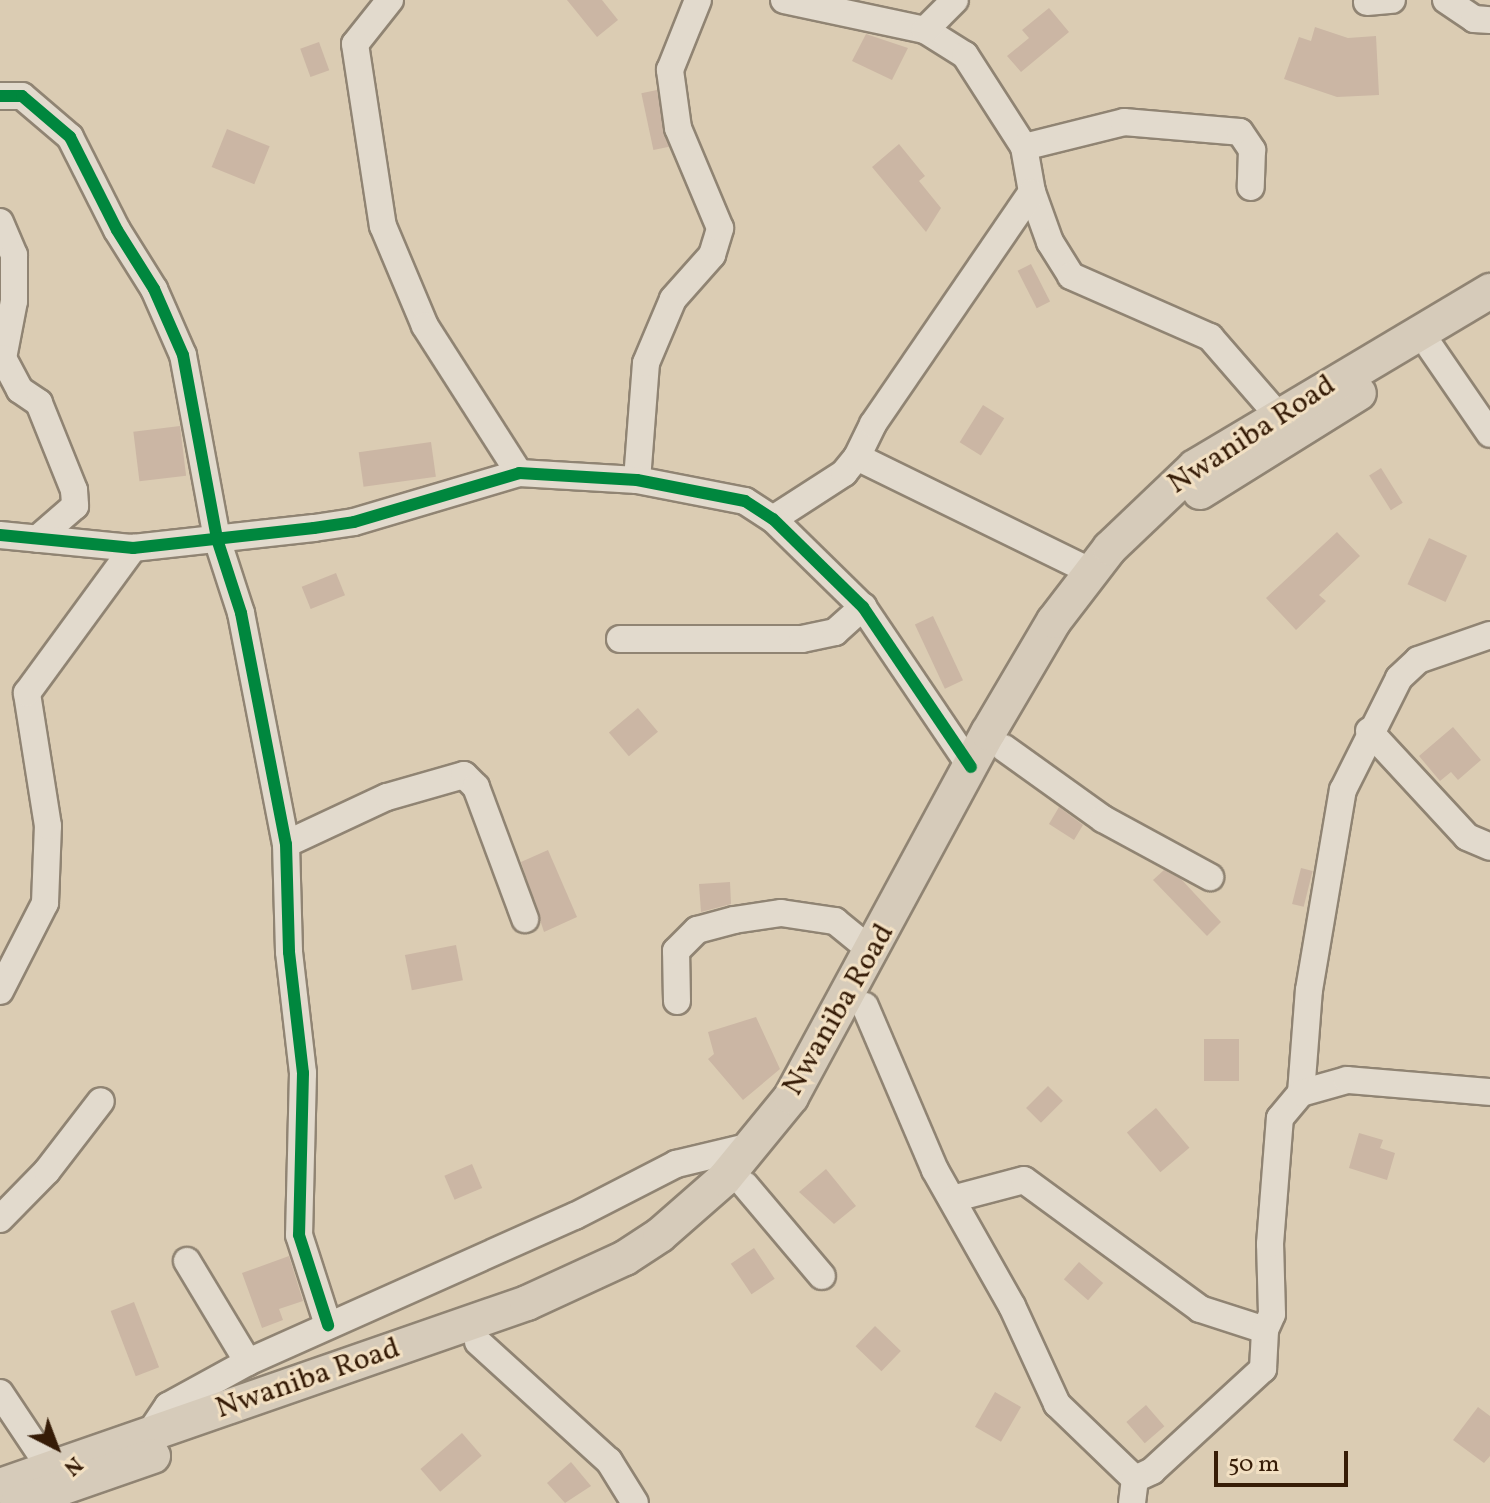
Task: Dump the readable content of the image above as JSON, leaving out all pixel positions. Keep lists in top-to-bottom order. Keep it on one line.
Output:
{"streets":{"main road":["Nwaniba Road"]},"scale_bar":"50 m","north":"bottom right"}
